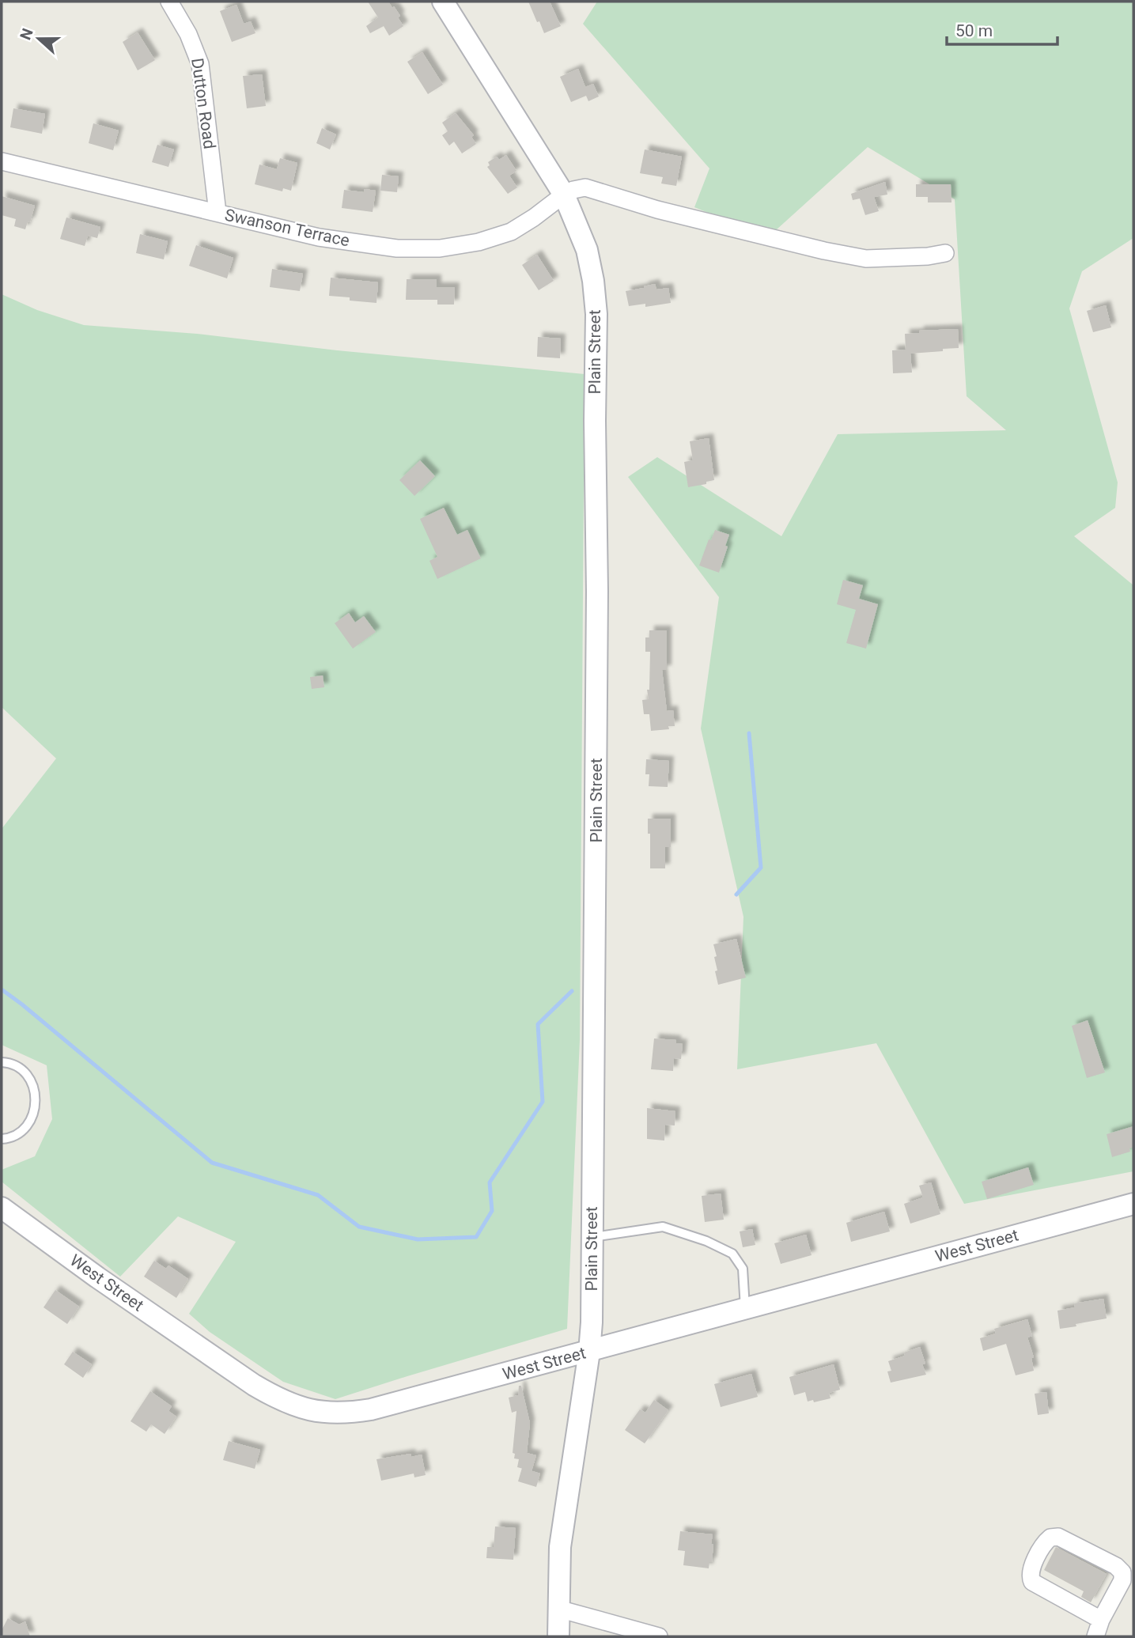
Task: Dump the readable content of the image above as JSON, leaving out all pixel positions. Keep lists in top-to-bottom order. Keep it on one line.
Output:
{"streets":{"street":["Dutton Road","Swanson Terrace","Plain Street","West Street"]},"crossings":[["Dutton Road","Swanson Terrace"],["Swanson Terrace","Plain Street"],["Plain Street","West Street"]],"scale_bar":"50 m","north":"left"}
